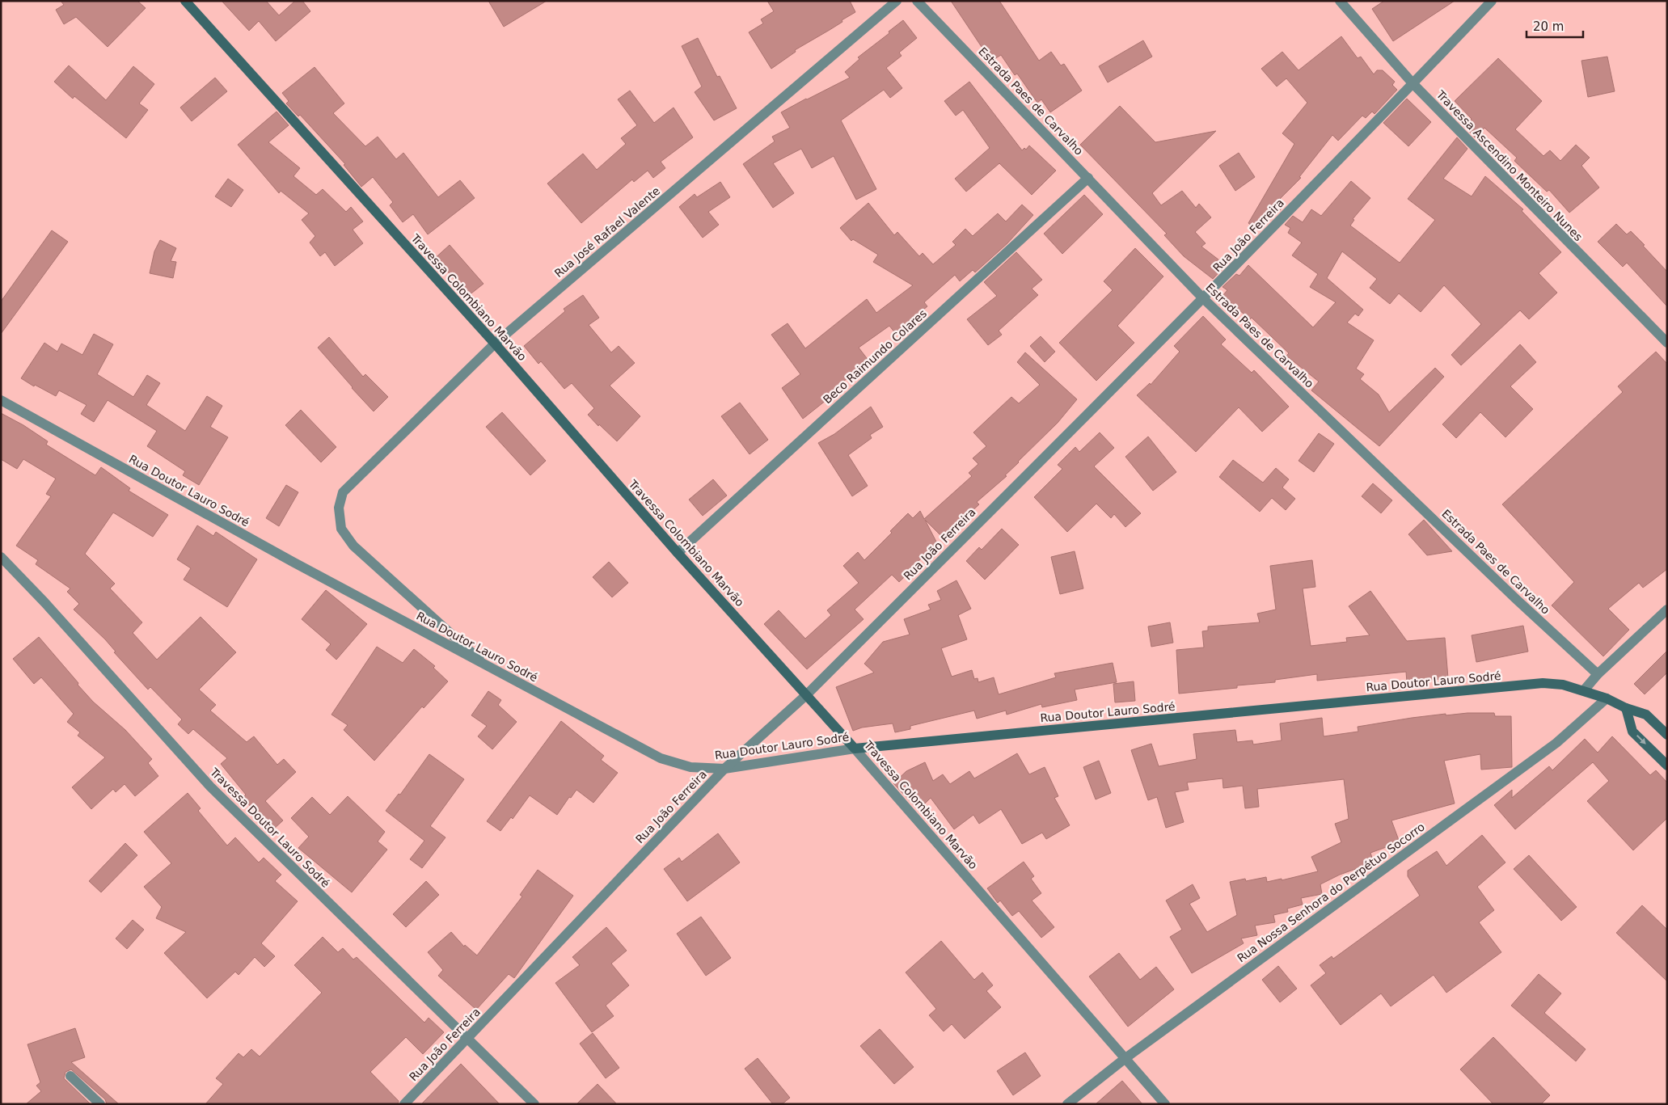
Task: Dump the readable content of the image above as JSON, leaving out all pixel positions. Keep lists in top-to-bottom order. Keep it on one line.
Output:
{"streets":{"main road":["Travessa Colombiano Marvão","Rua Doutor Lauro Sodré"],"street":["Estrada Paes de Carvalho","Travessa Ascendino Monteiro Nunes","Rua José Rafael Valente","Rua João Ferreira","Beco Raimundo Colares","Travessa Doutor Lauro Sodré","Rua Nossa Senhora do Perpétuo Socorro"]},"crossings":[["Estrada Paes de Carvalho","Rua João Ferreira"],["Estrada Paes de Carvalho","Beco Raimundo Colares"],["Travessa Ascendino Monteiro Nunes","Rua João Ferreira"],["Rua José Rafael Valente","Travessa Colombiano Marvão"],["Rua José Rafael Valente","Rua Doutor Lauro Sodré"],["Rua João Ferreira","Travessa Colombiano Marvão"],["Rua João Ferreira","Rua Doutor Lauro Sodré"],["Rua João Ferreira","Travessa Doutor Lauro Sodré"],["Travessa Colombiano Marvão","Beco Raimundo Colares"],["Travessa Colombiano Marvão","Rua Doutor Lauro Sodré"],["Travessa Colombiano Marvão","Rua Nossa Senhora do Perpétuo Socorro"],["Rua Doutor Lauro Sodré","Rua Nossa Senhora do Perpétuo Socorro"]],"scale_bar":"20 m"}
